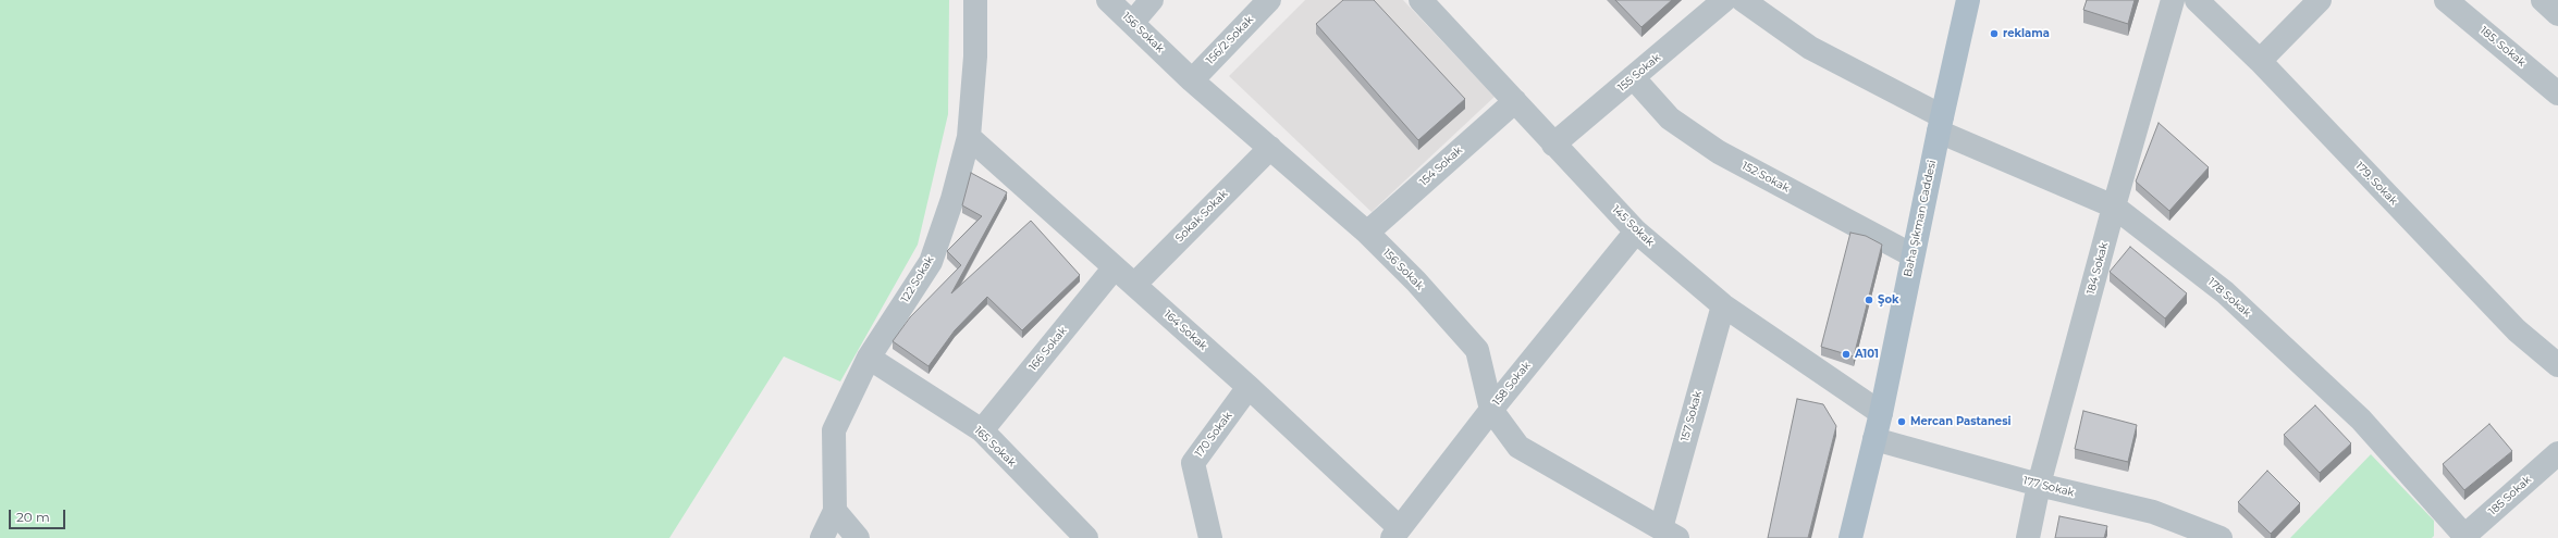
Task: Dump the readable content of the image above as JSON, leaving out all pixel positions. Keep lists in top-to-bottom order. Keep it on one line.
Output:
{"streets":{"main road":["Baha Şıkman Caddesi"],"street":["156 Sokak","156/2 Sokak","185. Sokak","155 Sokak","154 Sokak","152 Sokak","179. Sokak","Sokak Sokak","145 Sokak","184 Sokak","122 Sokak","178 Sokak","164 Sokak","166 Sokak","158 Sokak","157 Sokak","170 Sokak","165 Sokak","177 Sokak","185 Sokak"]},"crossings":[["156 Sokak","156/2 Sokak"],["156 Sokak","154 Sokak"],["156 Sokak","Sokak Sokak"],["156 Sokak","158 Sokak"],["156 Sokak","157 Sokak"],["155 Sokak","152 Sokak"],["155 Sokak","145 Sokak"],["154 Sokak","145 Sokak"],["152 Sokak","Baha Şıkman Caddesi"],["Sokak Sokak","164 Sokak"],["Baha Şıkman Caddesi","145 Sokak"],["Baha Şıkman Caddesi","178 Sokak"],["Baha Şıkman Caddesi","177 Sokak"],["145 Sokak","158 Sokak"],["145 Sokak","157 Sokak"],["184 Sokak","178 Sokak"],["184 Sokak","177 Sokak"],["122 Sokak","164 Sokak"],["122 Sokak","165 Sokak"],["178 Sokak","185 Sokak"],["164 Sokak","166 Sokak"],["164 Sokak","158 Sokak"],["164 Sokak","170 Sokak"],["166 Sokak","165 Sokak"]],"places":["reklama","Şok","A101","Mercan Pastanesi"],"scale_bar":"20 m"}
